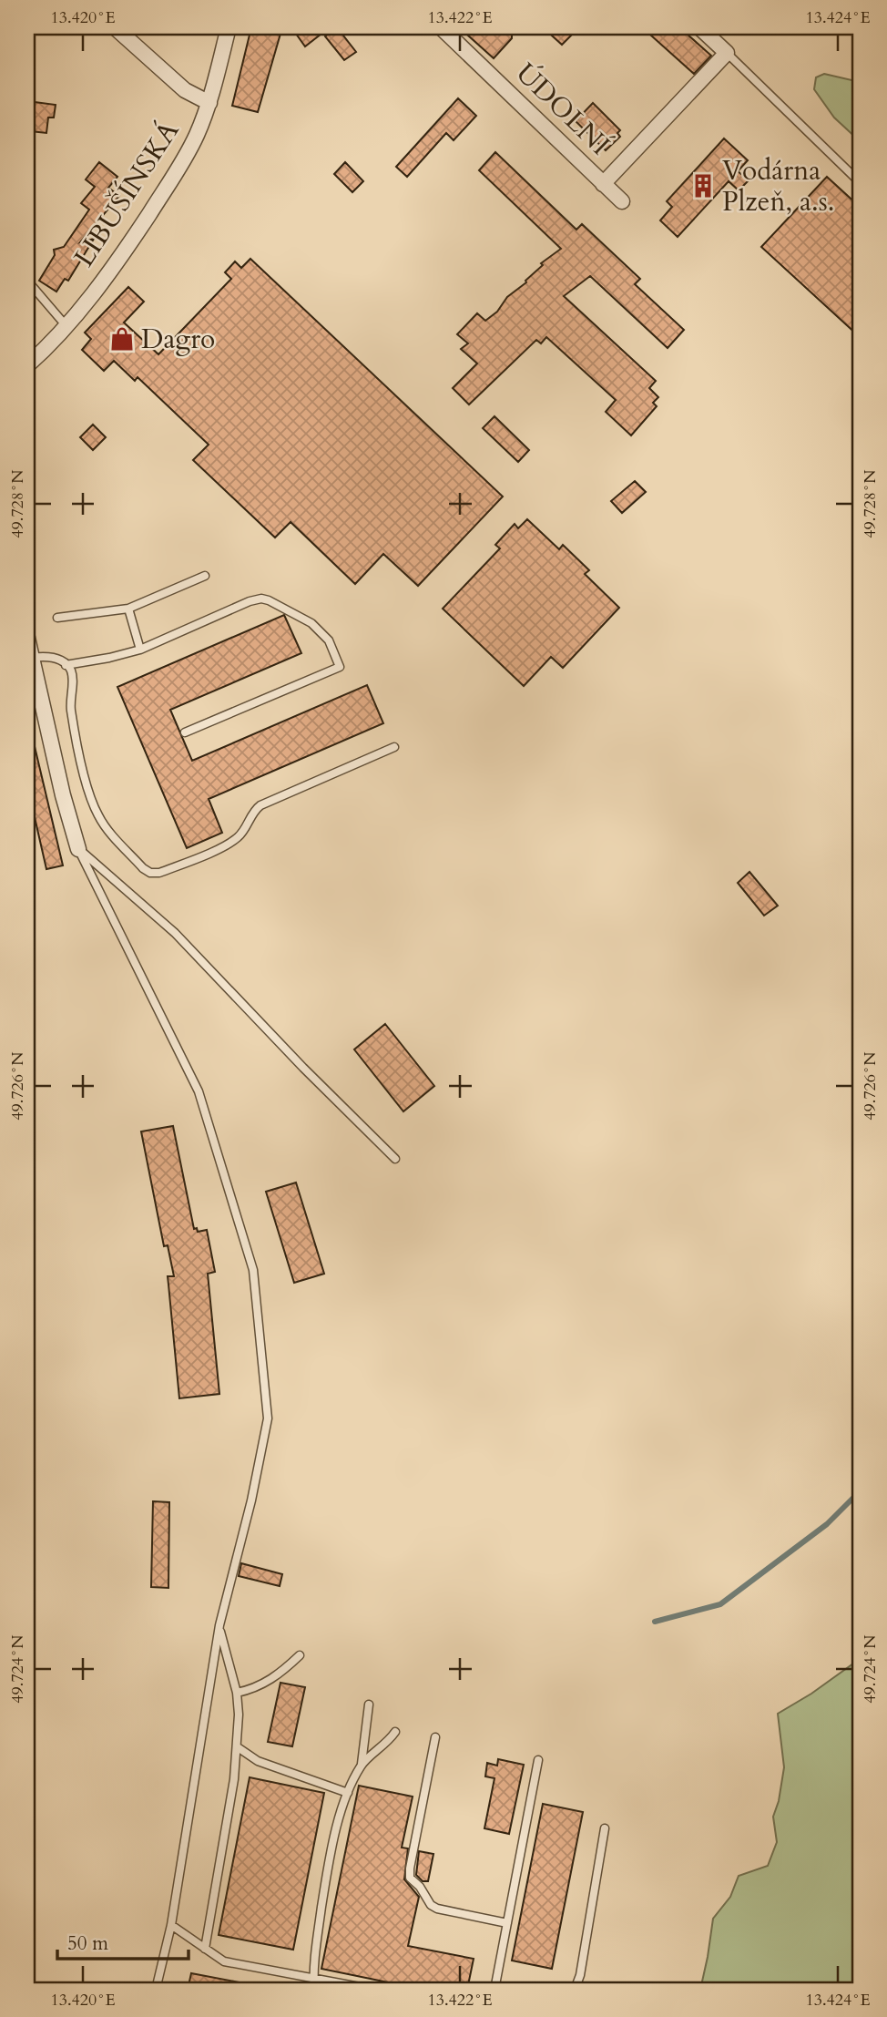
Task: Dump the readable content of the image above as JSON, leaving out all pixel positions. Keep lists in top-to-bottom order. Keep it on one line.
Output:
{"streets":{"street":["ÚDOLNÍ","LIBUŠÍNSKÁ"]},"places":{"building":["Vodárna Plzeň, a.s."],"shop":["Dagro"]},"scale_bar":"50 m","coordinates":["13.420°E","13.422°E","13.424°E","49.728°N","49.726°N","49.724°N"]}
